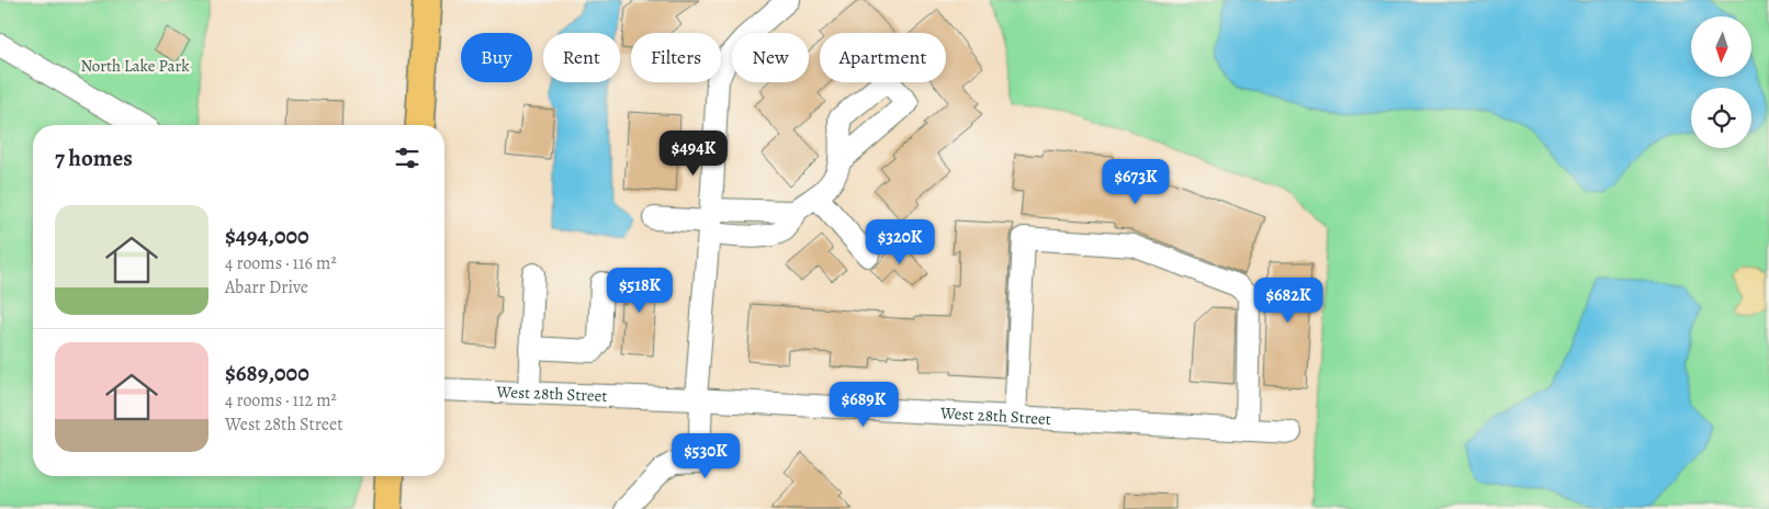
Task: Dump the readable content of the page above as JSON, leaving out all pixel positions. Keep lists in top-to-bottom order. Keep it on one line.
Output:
{"streets":{"street":["West 28th Street"]},"parks":["North Lake Park"],"north":"bottom","page":{"chip":["Buy","Rent","Filters","New","Apartment"],"heading":"7 homes","price":["$494K","$673K","$320K","$518K","$682K","$689K","$530K"],"list":[{"name":"$494,000","note":"4 rooms · 116 m² · Abarr Drive"},{"name":"$689,000","note":"4 rooms · 112 m² · West 28th Street"}]}}
